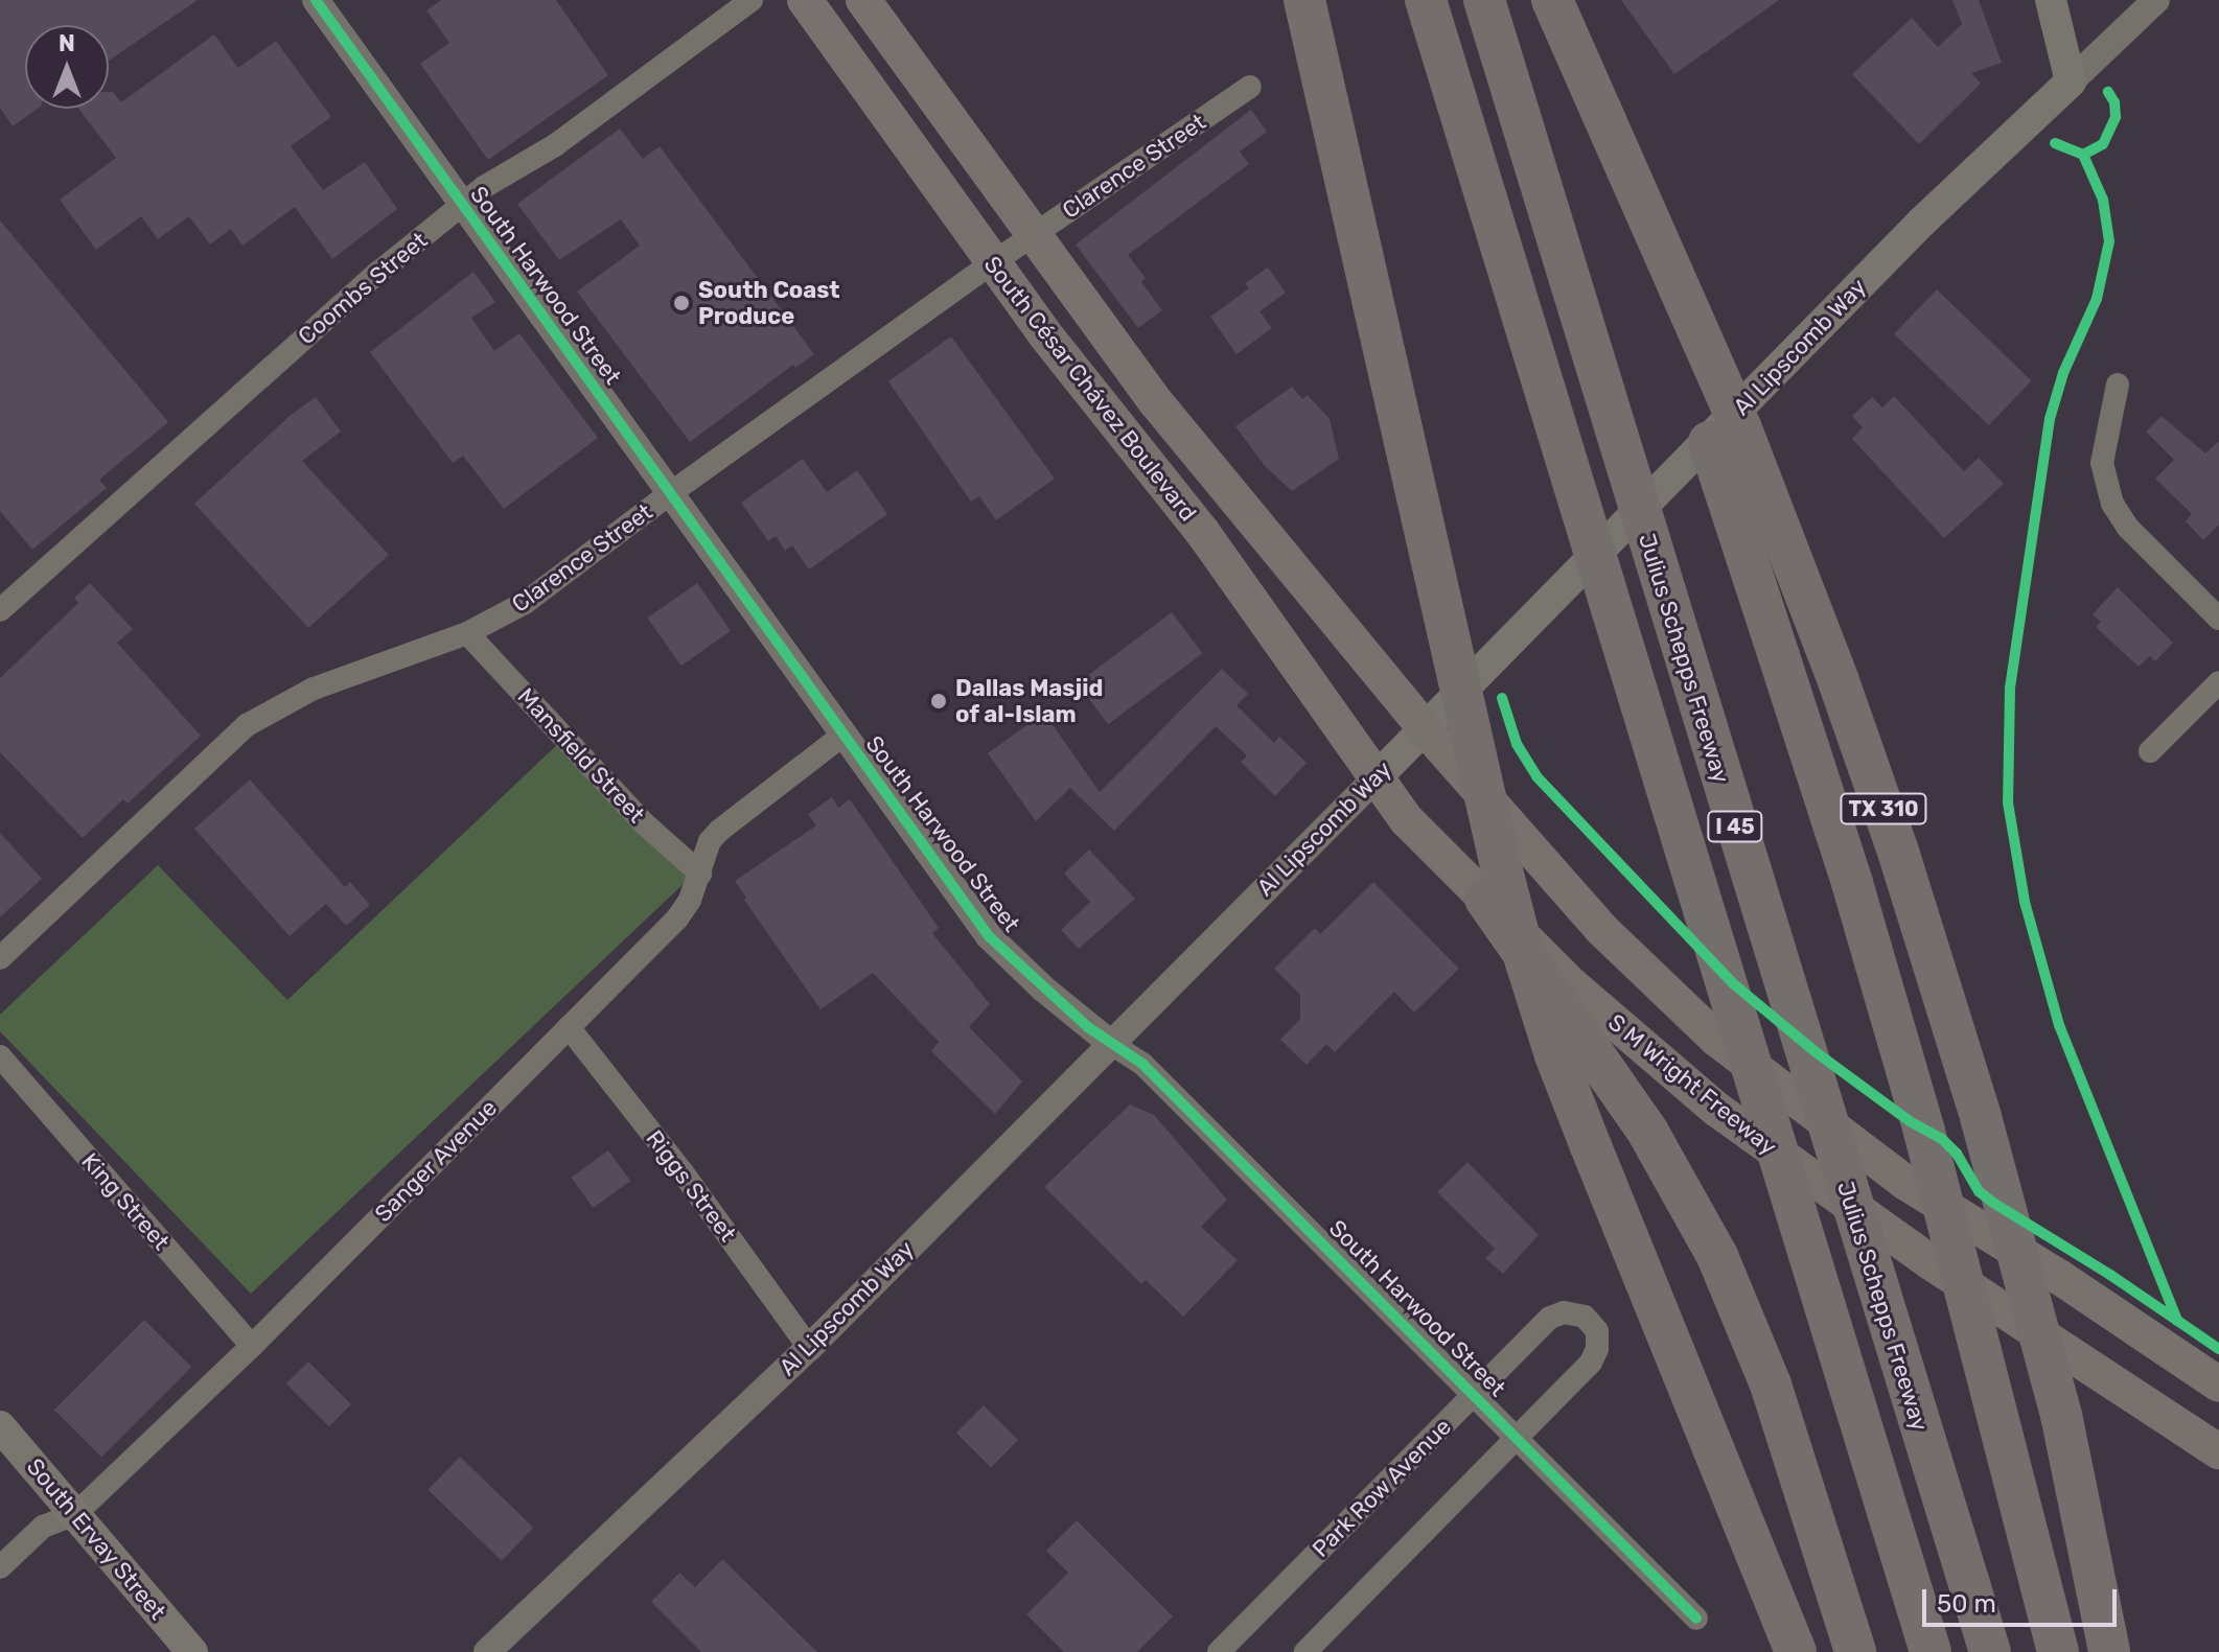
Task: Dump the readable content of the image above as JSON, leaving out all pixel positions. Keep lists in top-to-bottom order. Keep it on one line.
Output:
{"streets":{"highway":["Julius Schepps Freeway","TX 310","I 45"],"main road":["Al Lipscomb Way","South César Chávez Boulevard","S M Wright Freeway","South Ervay Street"],"street":["Clarence Street","South Harwood Street","Coombs Street","Mansfield Street","Sanger Avenue","Riggs Street","King Street","Park Row Avenue"]},"crossings":[["Clarence Street","South Harwood Street"],["Clarence Street","South César Chávez Boulevard"],["Clarence Street","Mansfield Street"],["South Harwood Street","Coombs Street"],["South Harwood Street","Al Lipscomb Way"],["South Harwood Street","Sanger Avenue"],["South Harwood Street","Park Row Avenue"],["Al Lipscomb Way","South César Chávez Boulevard"],["Al Lipscomb Way","S M Wright Freeway"],["Al Lipscomb Way","Riggs Street"],["South César Chávez Boulevard","S M Wright Freeway"],["Mansfield Street","Sanger Avenue"],["Sanger Avenue","Riggs Street"],["Sanger Avenue","King Street"],["Sanger Avenue","South Ervay Street"]],"places":["South Coast Produce","Dallas Masjid of al-Islam"],"scale_bar":"50 m","north":"top"}
